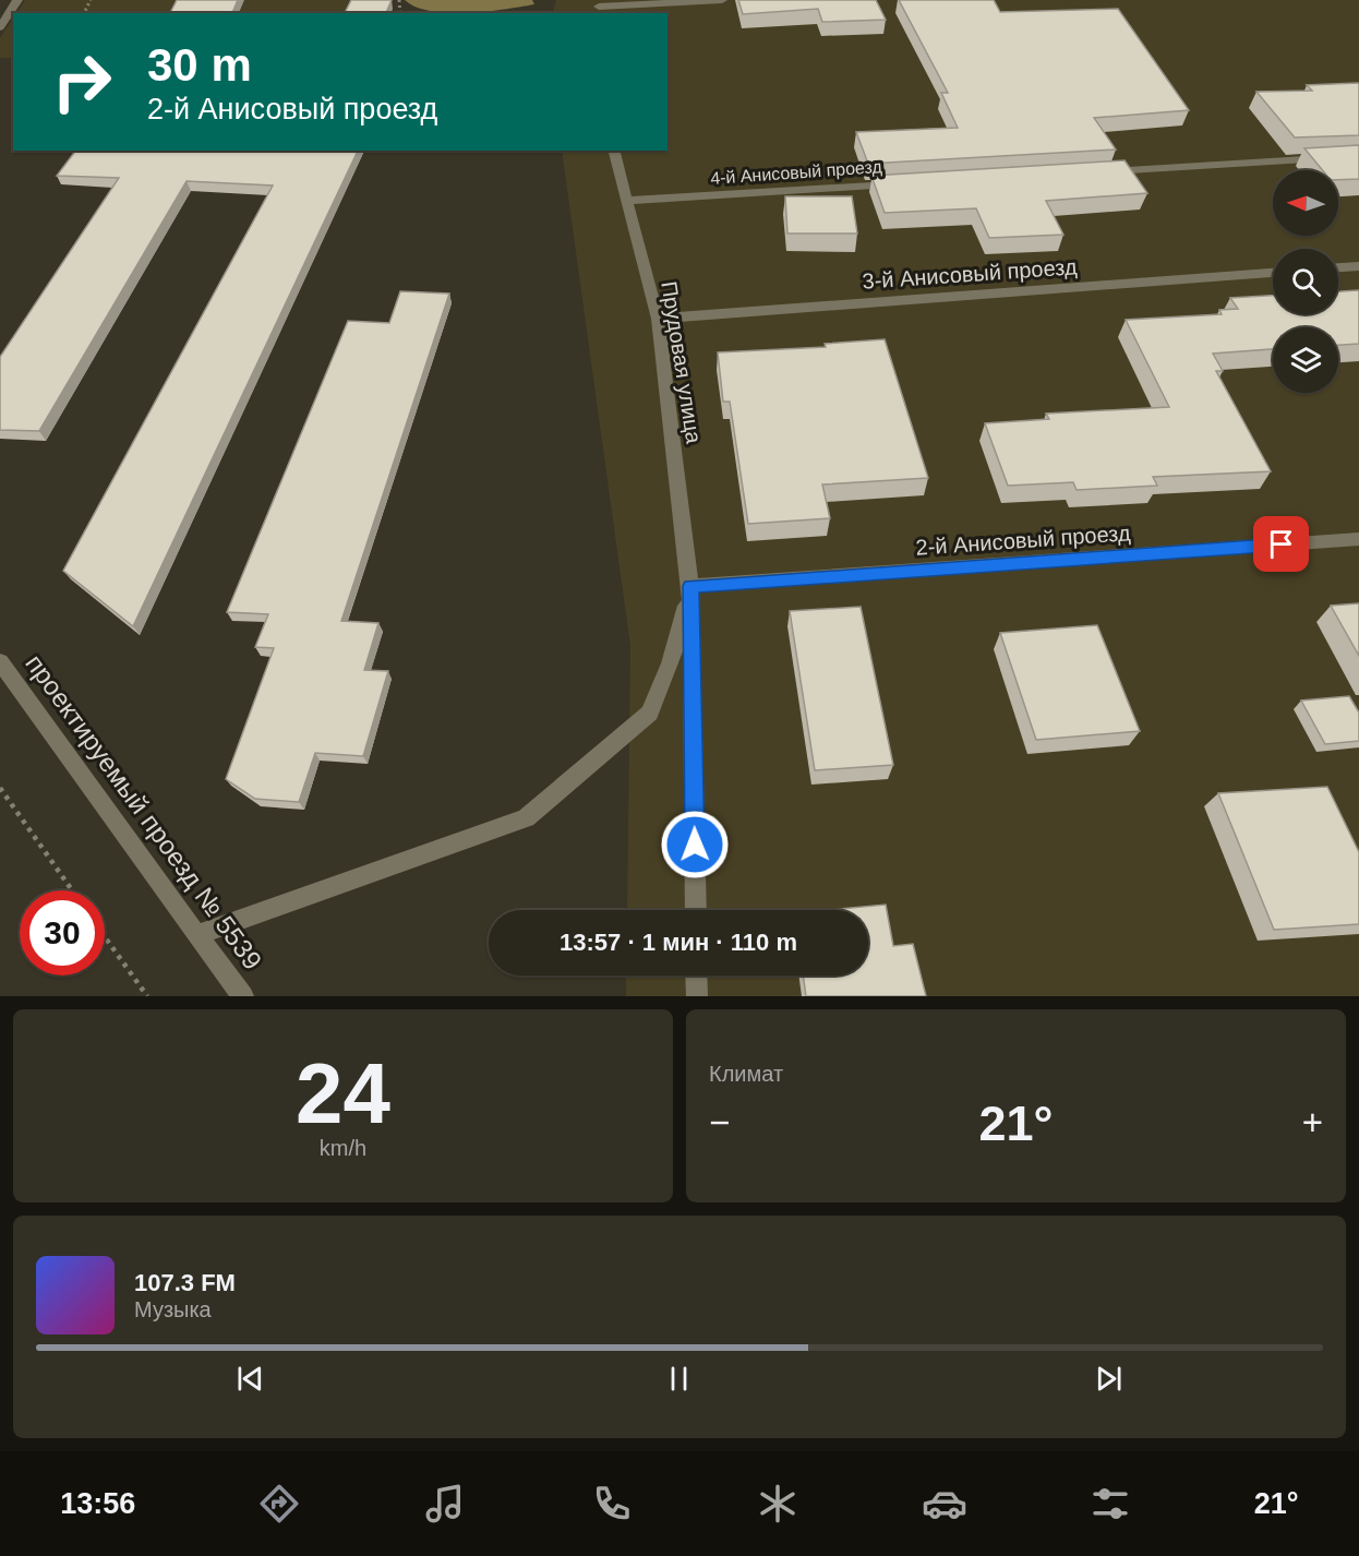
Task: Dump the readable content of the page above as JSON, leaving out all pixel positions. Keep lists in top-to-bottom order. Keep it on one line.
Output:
{"streets":{"street":["4-й Анисовый проезд","3-й Анисовый проезд","Прудовая улица","2-й Анисовый проезд","проектируемый проезд № 5539"]},"crossings":[["4-й Анисовый проезд","Прудовая улица"],["3-й Анисовый проезд","Прудовая улица"],["Прудовая улица","2-й Анисовый проезд"]],"north":"left","page":{"turn":["30 m","2-й Анисовый проезд"],"limit":"30","trip":"13:57 · 1 мин · 110 m","tile":[["24","km/h"],"Климат"],"heat":["−","21°","+"],"song":["107.3 FM","Музыка"],"tabs":["13:56","21°"]}}
